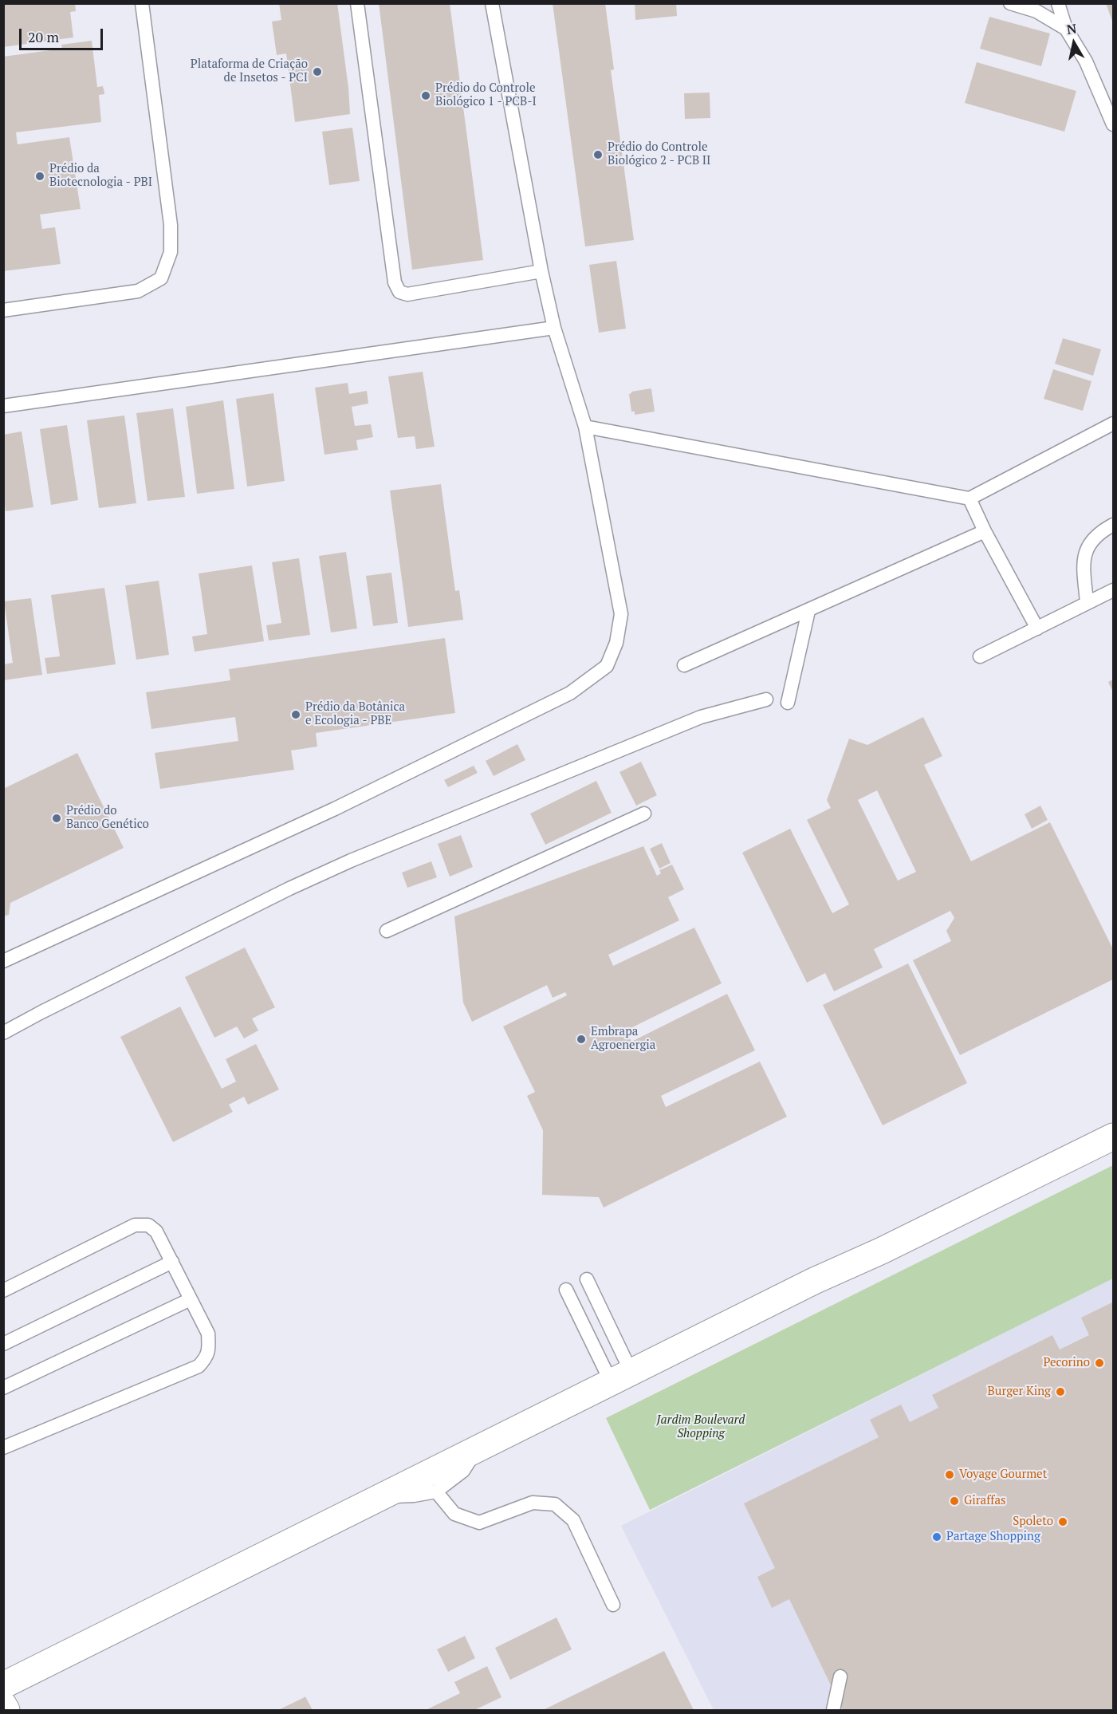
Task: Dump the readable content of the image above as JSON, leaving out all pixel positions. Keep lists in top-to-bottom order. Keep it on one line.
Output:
{"parks":["Jardim Boulevard Shopping"],"places":["Plataforma de Criação de Insetos - PCI","Prédio do Controle Biológico 1 - PCB-I","Prédio do Controle Biológico 2 - PCB II","Prédio da Biotecnologia - PBI","Prédio da Botânica e Ecologia - PBE","Prédio do Banco Genético","Embrapa Agroenergia","Pecorino","Burger King","Voyage Gourmet","Giraffas","Spoleto","Partage Shopping"],"scale_bar":"20 m","north":"top"}
